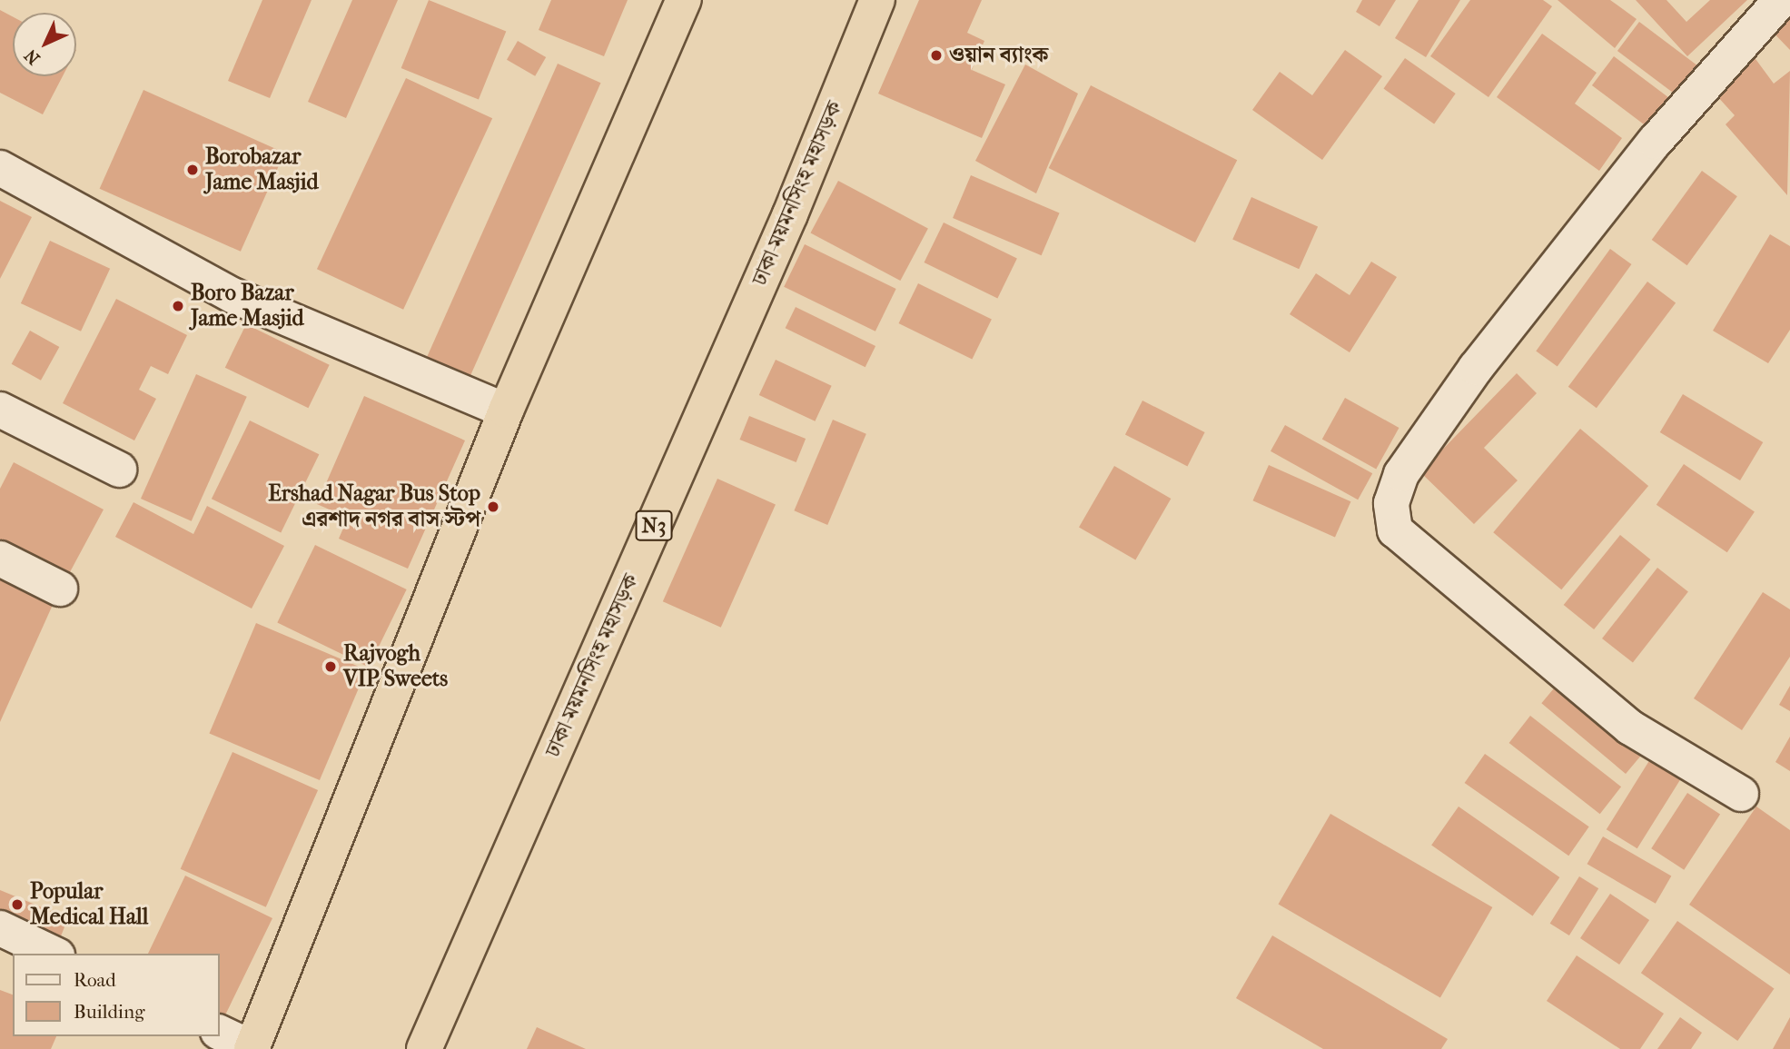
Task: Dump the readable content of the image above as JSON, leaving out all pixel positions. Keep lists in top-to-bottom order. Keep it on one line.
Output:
{"streets":{"highway":["ঢাকা-ময়মনসিংহ মহাসড়ক","N3"]},"places":["ওয়ান ব্যাংক","Borobazar Jame Masjid","Boro Bazar Jame Masjid","Ershad Nagar Bus Stop এরশাদ নগর বাস স্টপ","Rajvogh VIP Sweets","Popular Medical Hall"],"legend":["Road","Building"],"north":"bottom left"}
